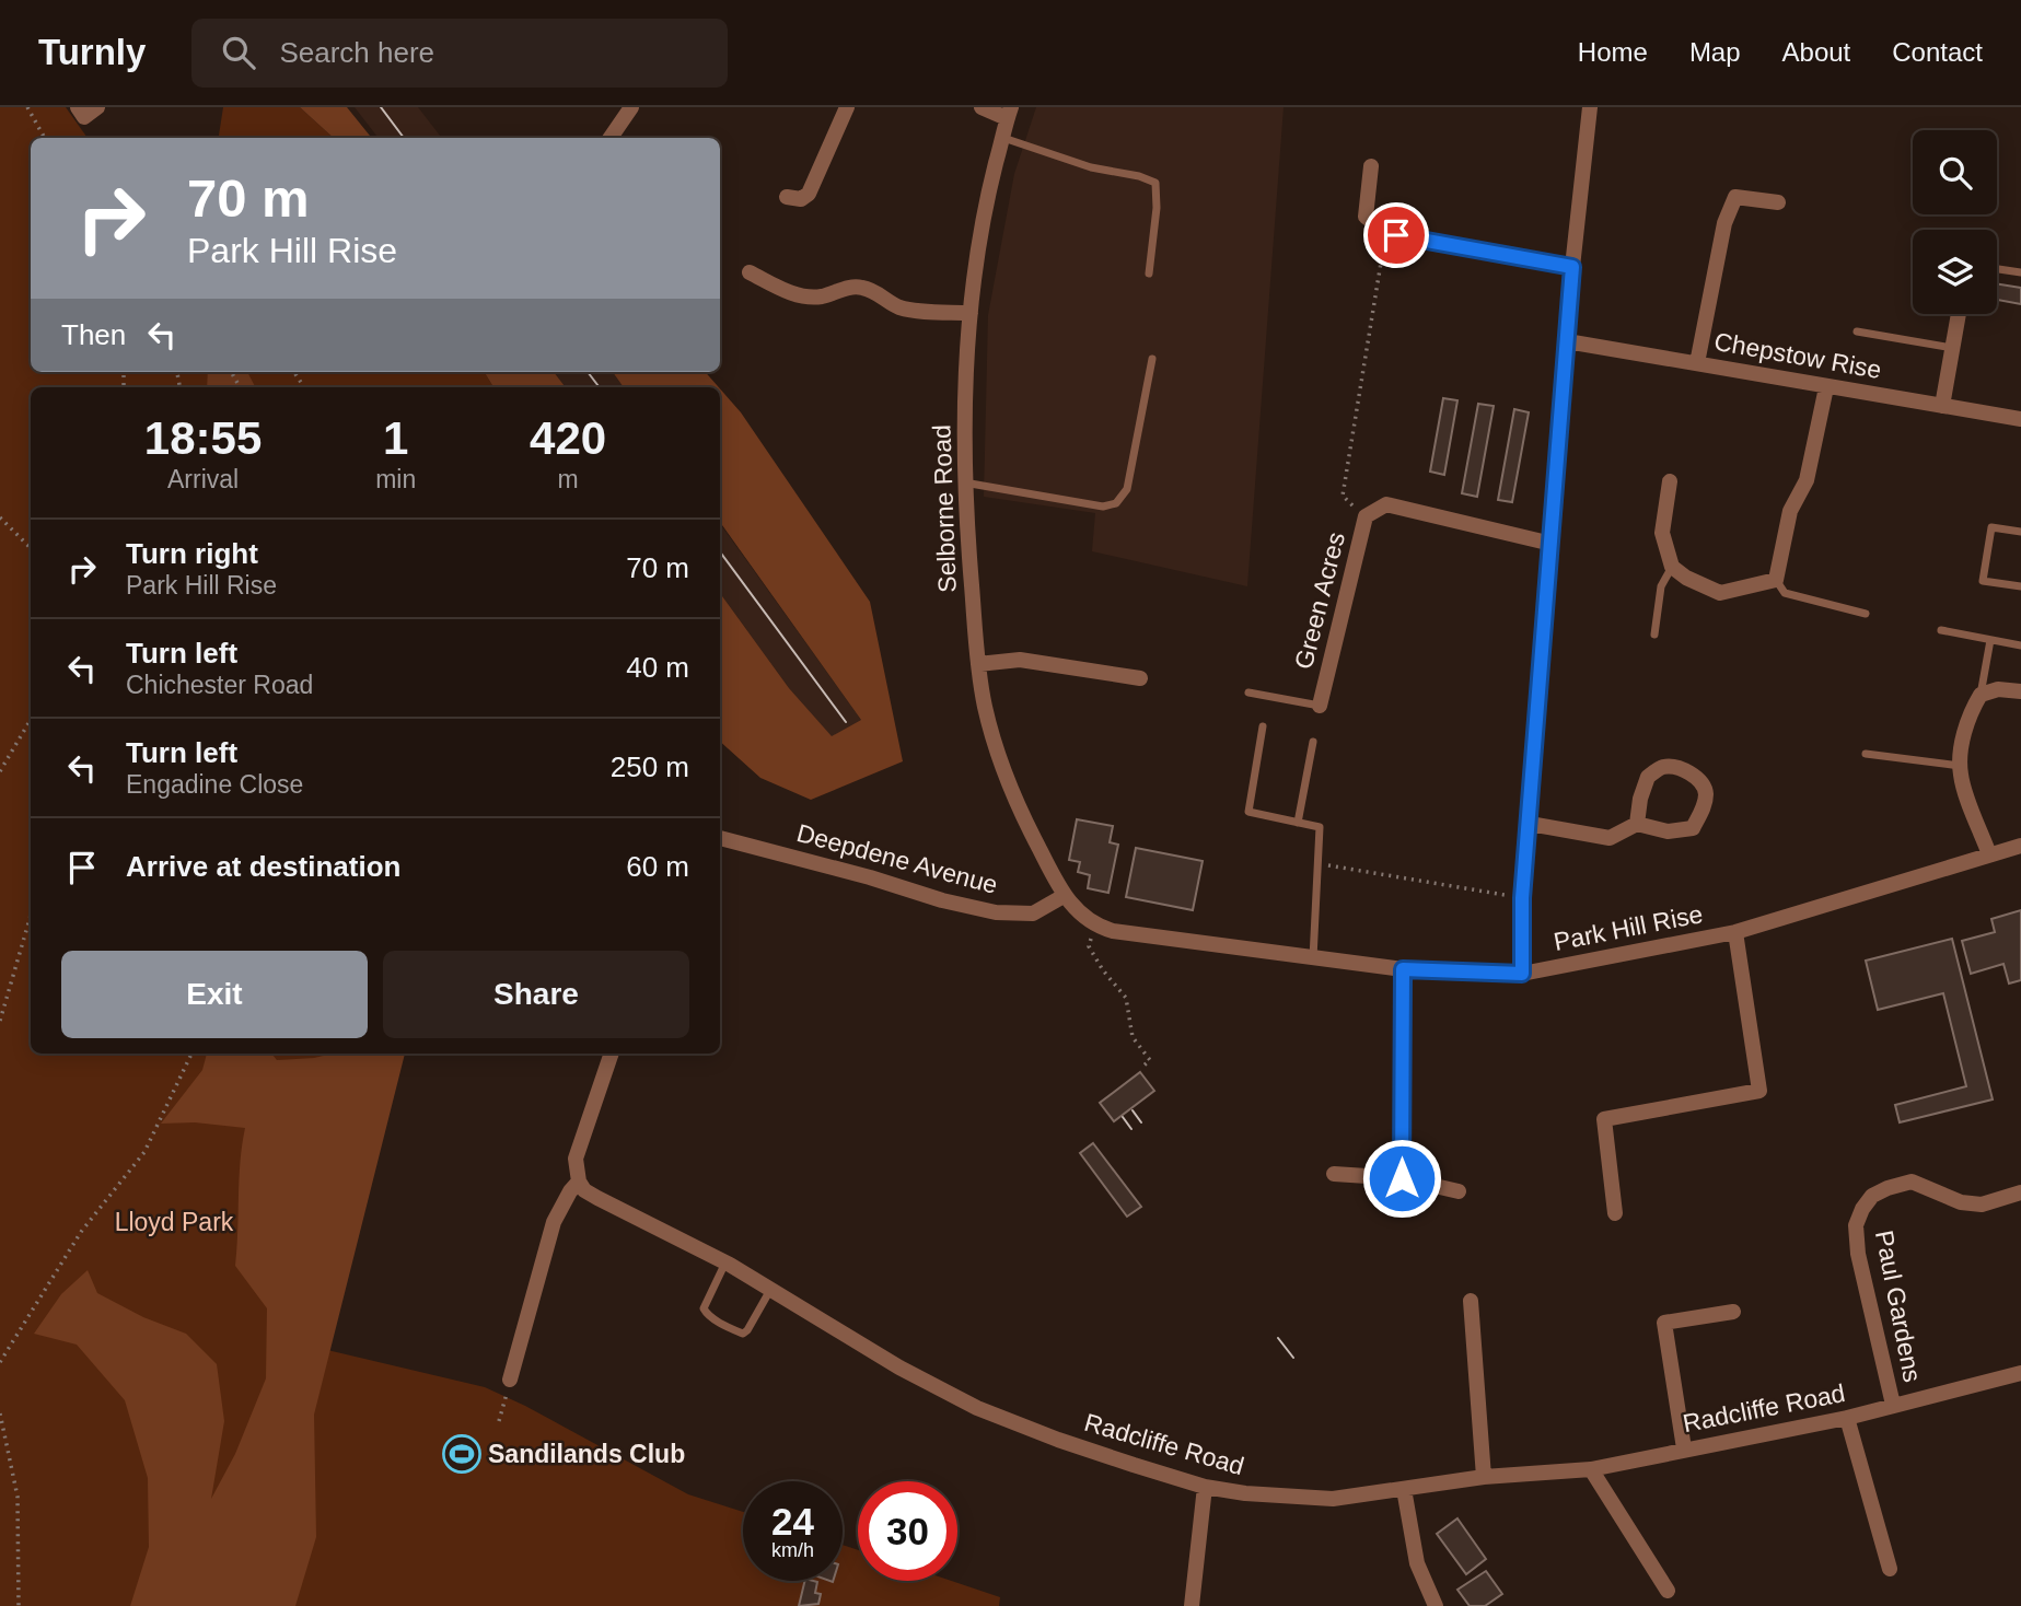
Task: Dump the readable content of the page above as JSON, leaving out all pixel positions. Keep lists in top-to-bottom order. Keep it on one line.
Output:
{"streets":{"street":["Chepstow Rise","Selborne Road","Green Acres","Deepdene Avenue","Park Hill Rise","Paul Gardens","Radcliffe Road"]},"crossings":[["Selborne Road","Deepdene Avenue"],["Paul Gardens","Radcliffe Road"]],"parks":["Lloyd Park"],"places":{"sports":["Sandilands Club"]},"page":{"header":"Turnly","search":"Search here","nav":["Home","Map","About","Contact"],"turn":["70 m","Park Hill Rise"],"then":"Then","eta":["18:55","Arrival","1","min","420","m"],"list":[{"name":"Turn right","note":"Park Hill Rise","value":"70 m"},{"name":"Turn left","note":"Chichester Road","value":"40 m"},{"name":"Turn left","note":"Engadine Close","value":"250 m"},{"name":"Arrive at destination","value":"60 m"}],"buttons":["Exit","Share"],"speed":"24 km/h","limit":"30"}}
